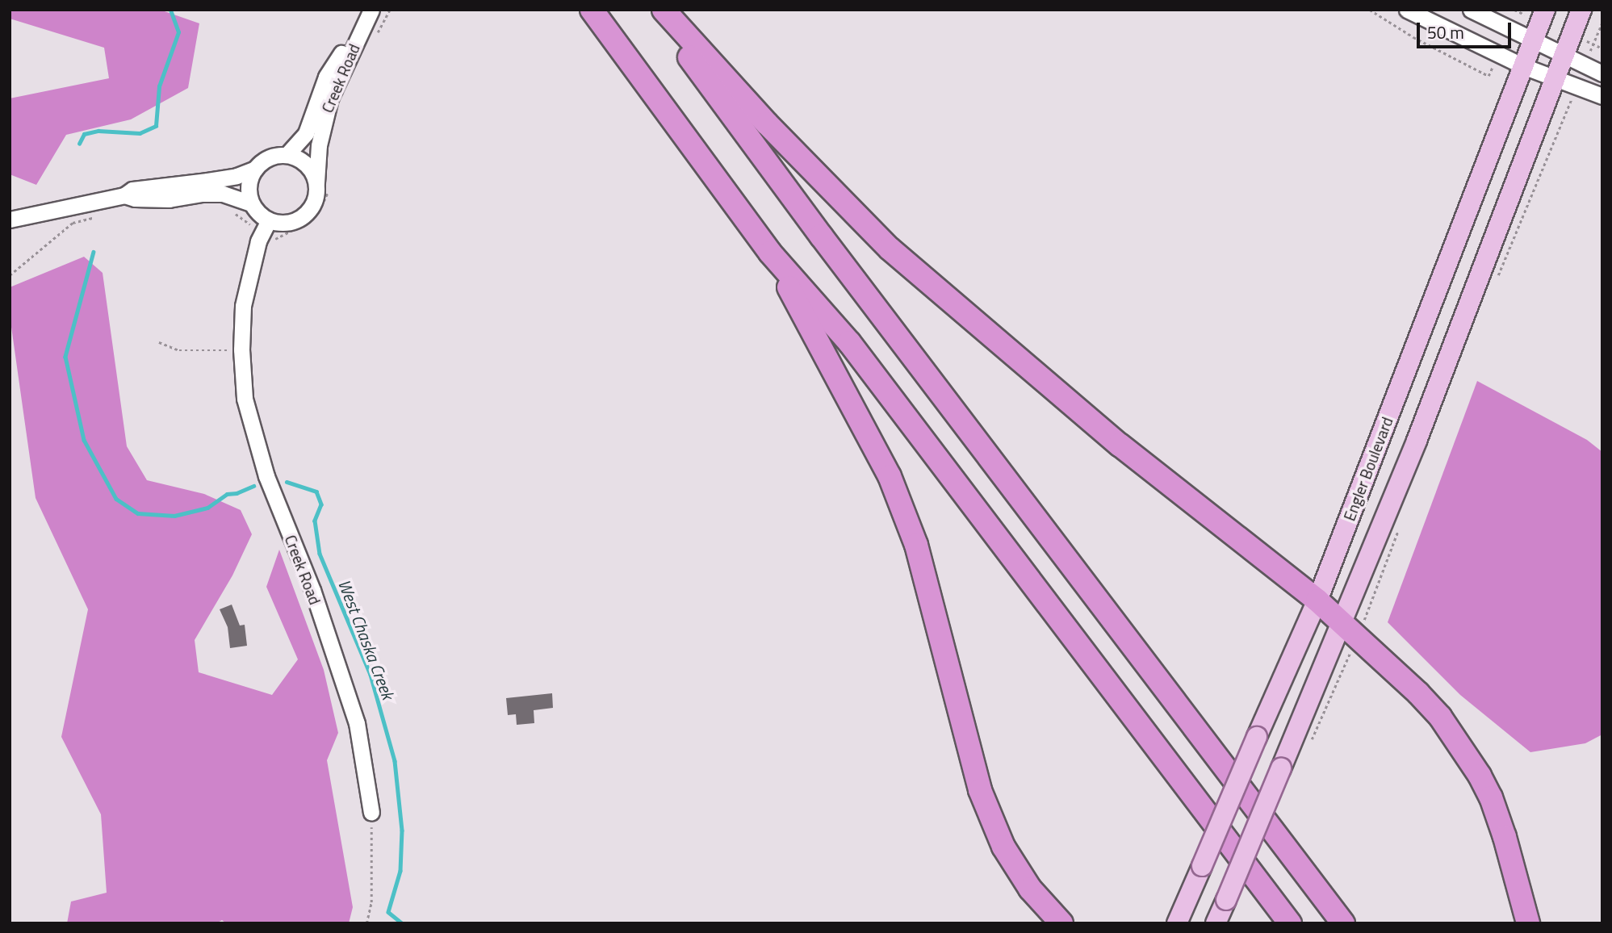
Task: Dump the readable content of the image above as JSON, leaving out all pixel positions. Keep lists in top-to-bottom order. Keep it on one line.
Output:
{"streets":{"main road":["Engler Boulevard"],"street":["Creek Road"]},"water":["West Chaska Creek"],"scale_bar":"50 m"}
